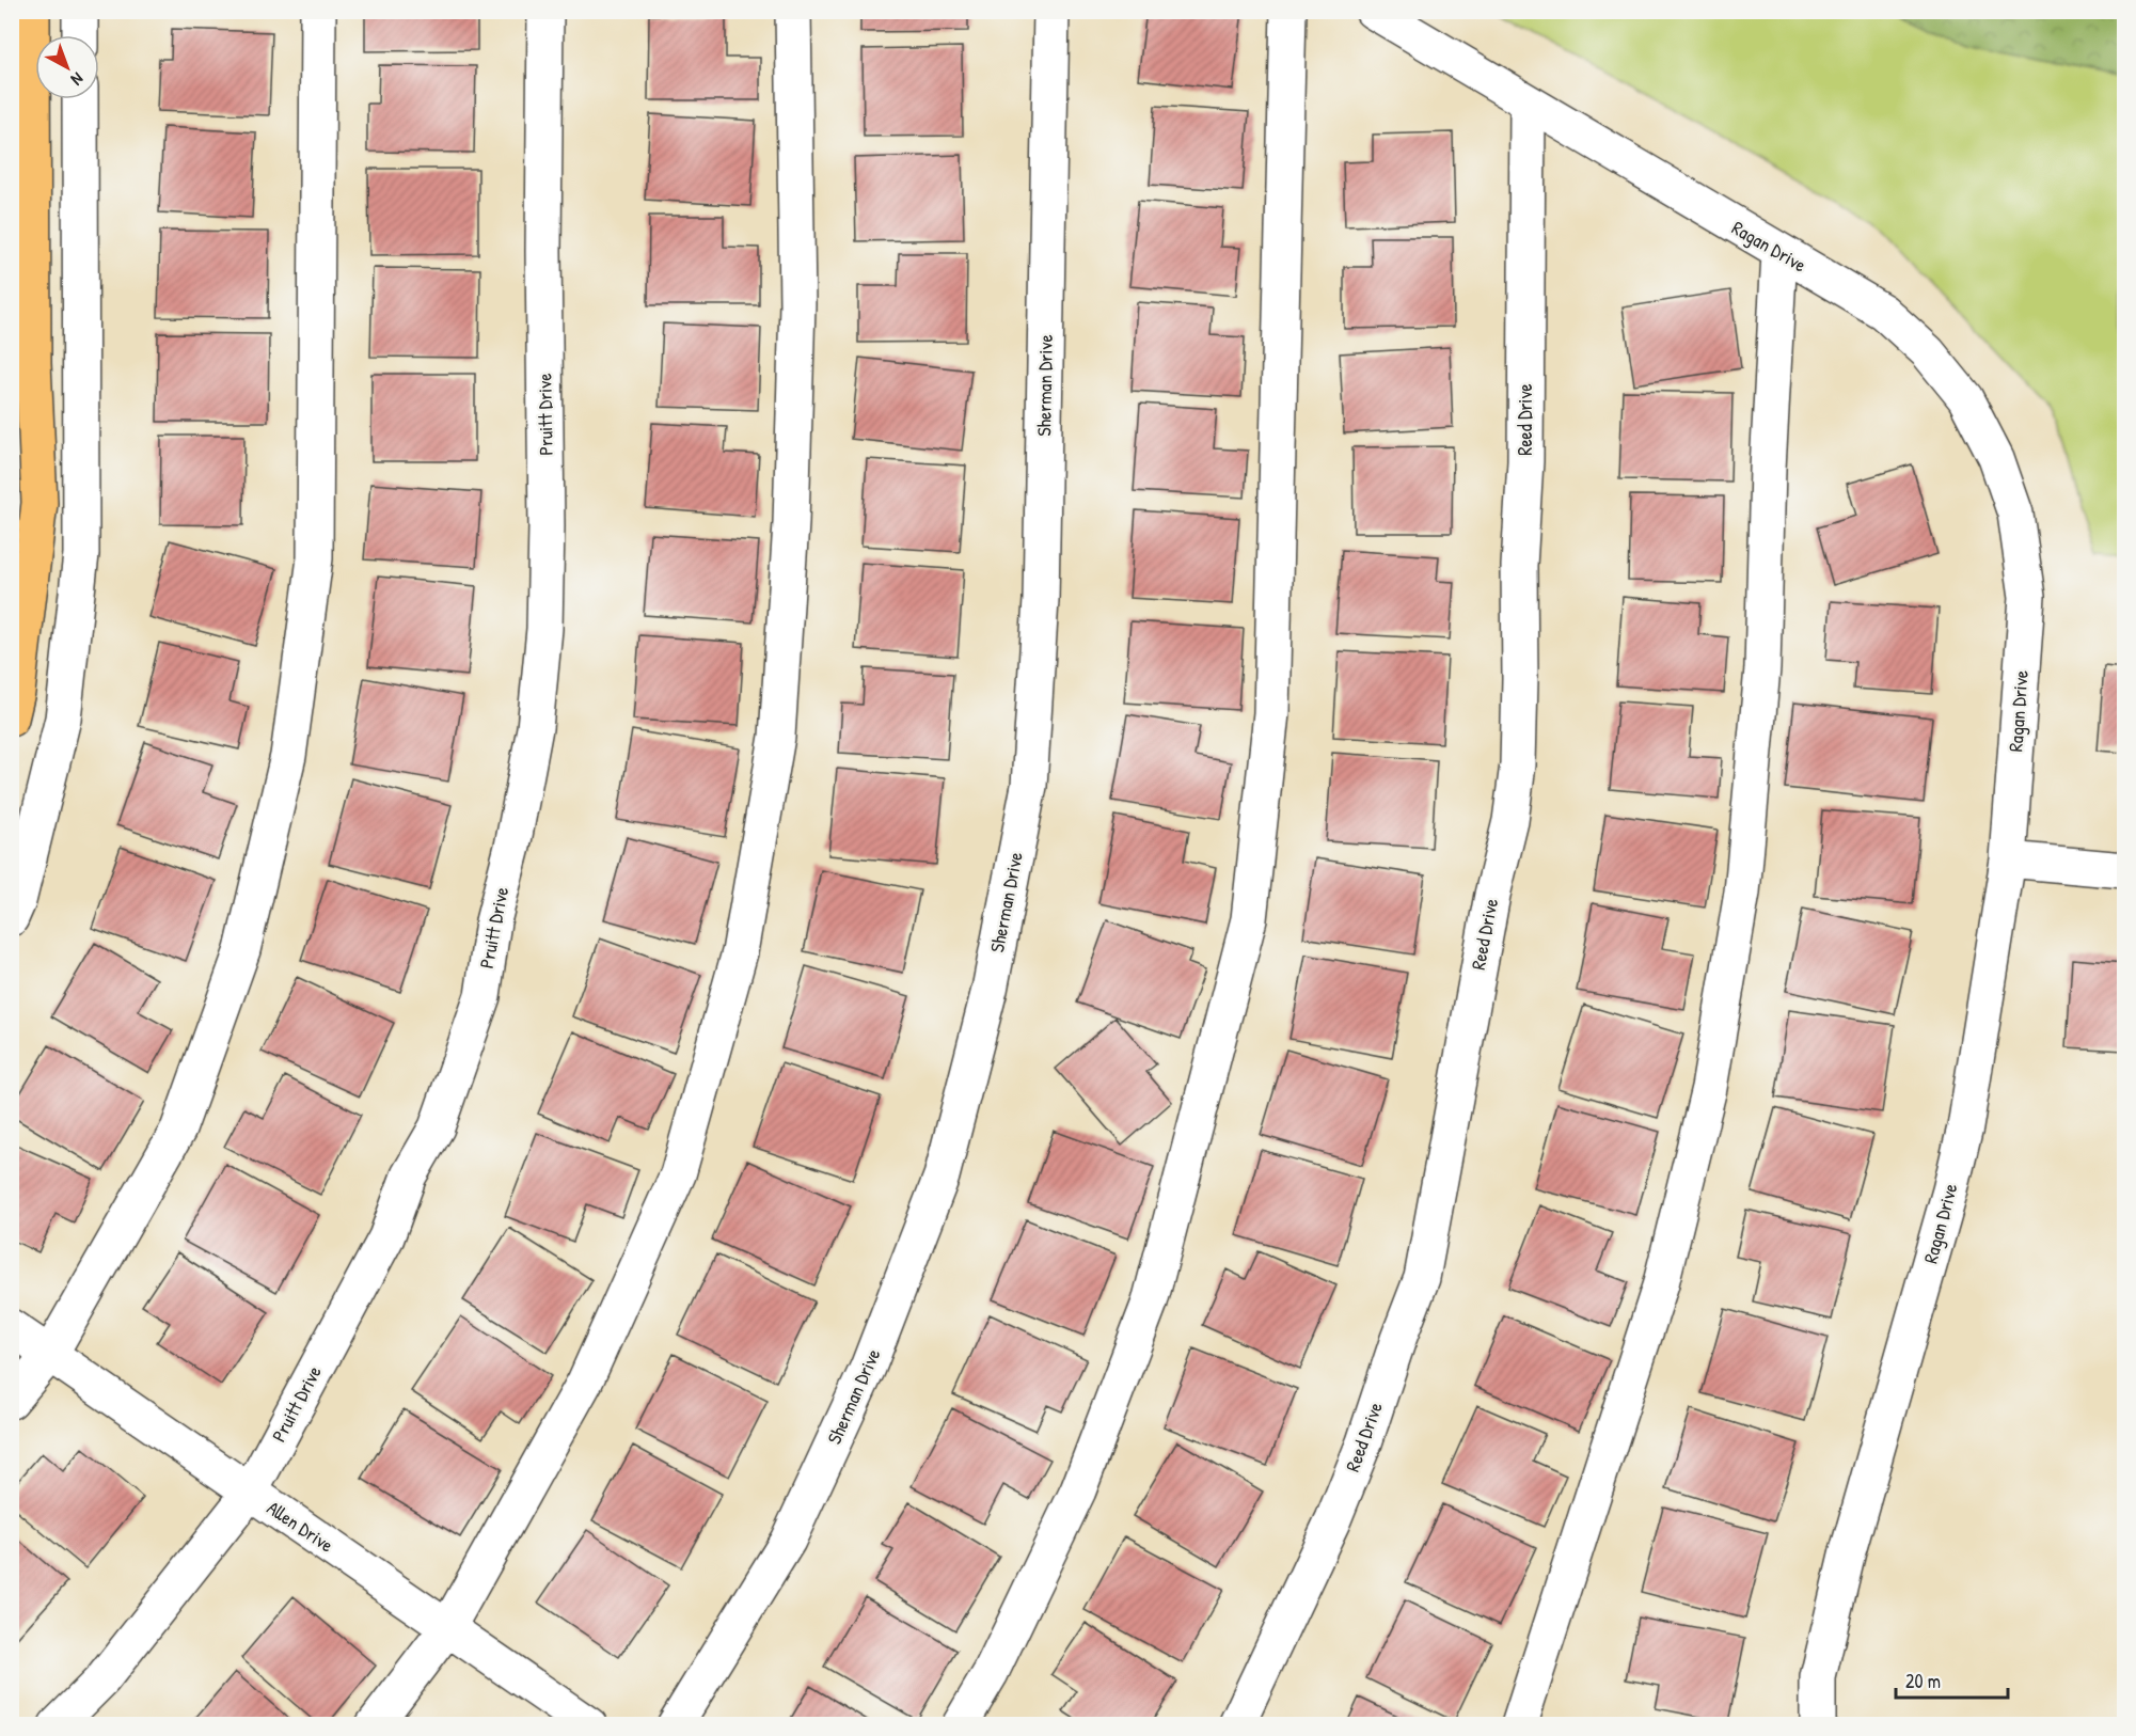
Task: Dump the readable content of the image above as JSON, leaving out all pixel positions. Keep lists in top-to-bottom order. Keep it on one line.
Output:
{"streets":{"street":["Ragan Drive","Sherman Drive","Pruitt Drive","Reed Drive","Allen Drive"]},"crossings":[["Ragan Drive","Reed Drive"],["Pruitt Drive","Allen Drive"]],"scale_bar":"20 m","north":"bottom right"}
